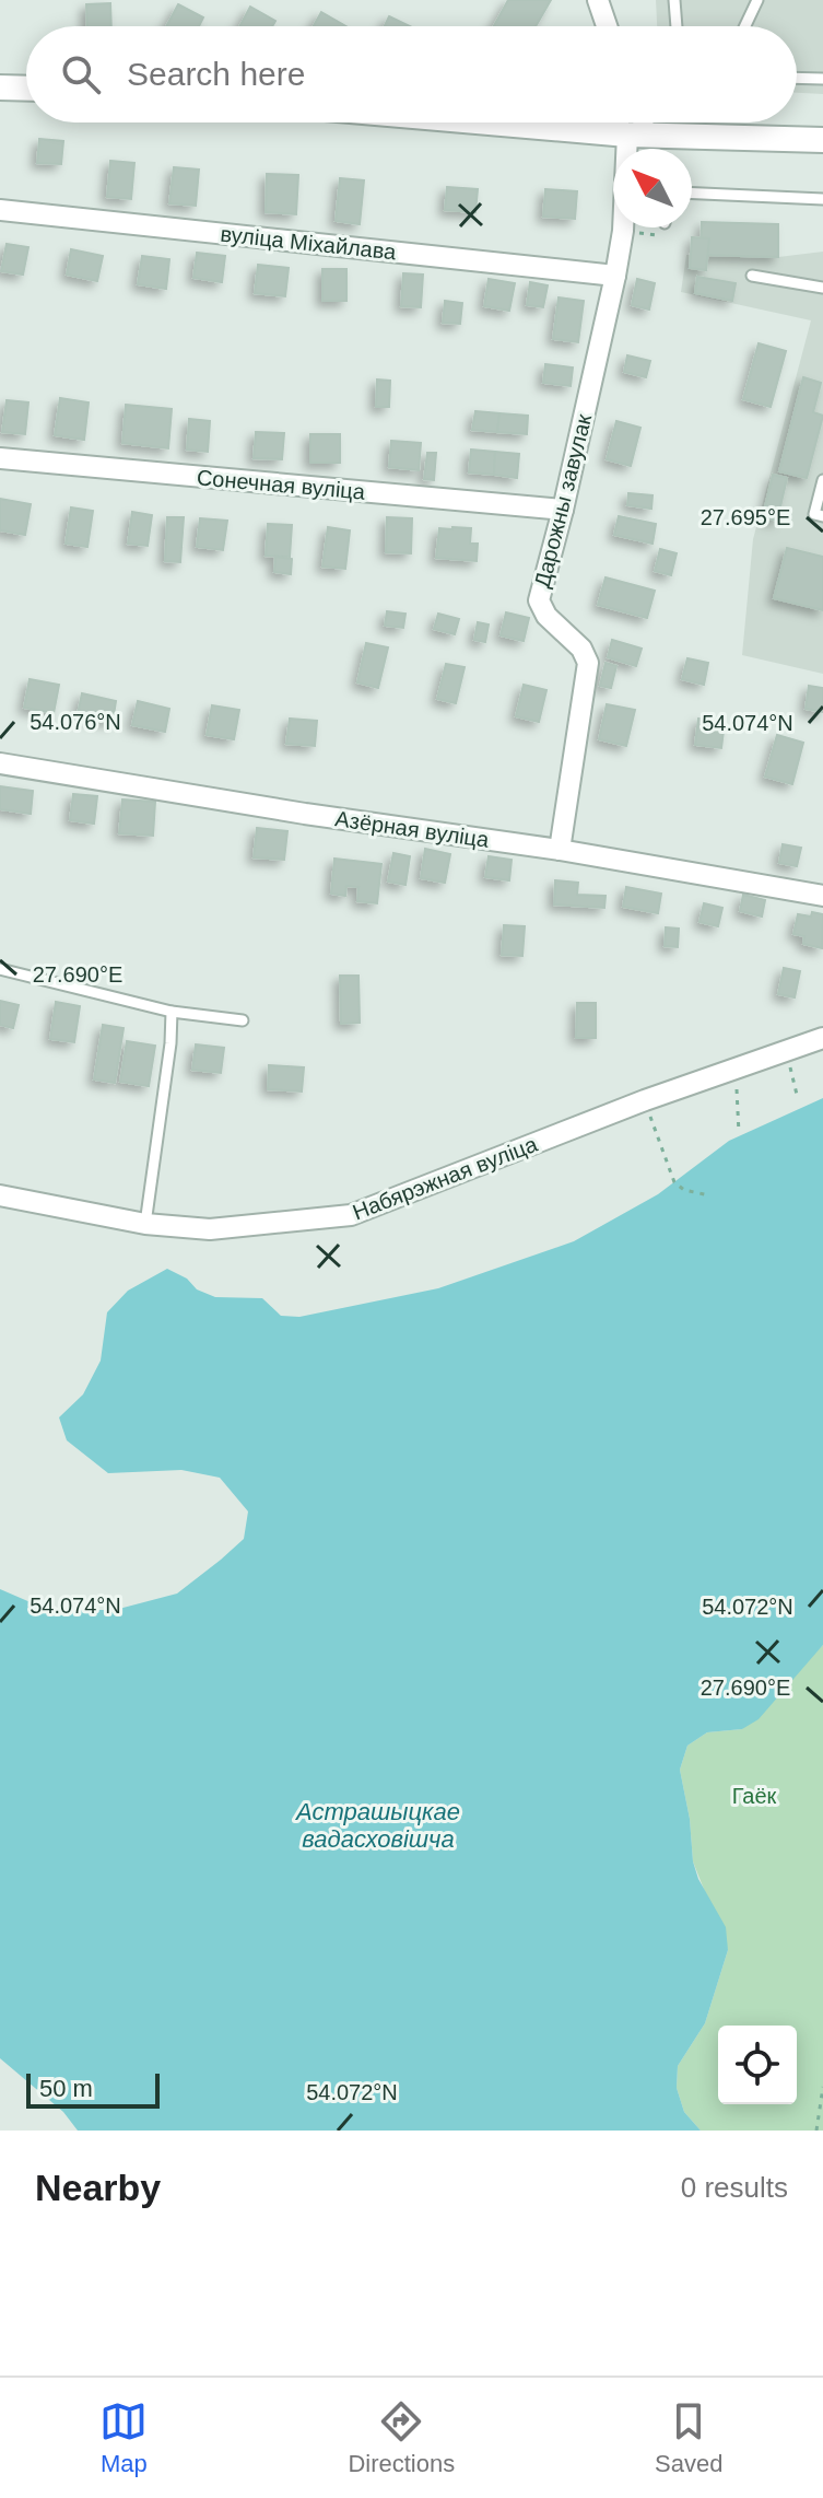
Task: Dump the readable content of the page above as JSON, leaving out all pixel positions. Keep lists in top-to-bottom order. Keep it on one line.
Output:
{"streets":{"street":["вуліца Міхайлава","Сонечная вуліца","Дарожны завулак","Азёрная вуліца","Набярэжная вуліца"]},"crossings":[["вуліца Міхайлава","Дарожны завулак"],["Сонечная вуліца","Дарожны завулак"],["Дарожны завулак","Азёрная вуліца"]],"water":["Астрашыцкае вадасховішча"],"parks":["Гаёк"],"scale_bar":"50 m","north":"top left","page":{"search":"Search here","scale":"50 m","heading":["Nearby","0 results"],"nav":["Map","Directions","Saved"]},"coordinates":["27.695°E","54.076°N","54.074°N","27.690°E","54.072°N"]}
